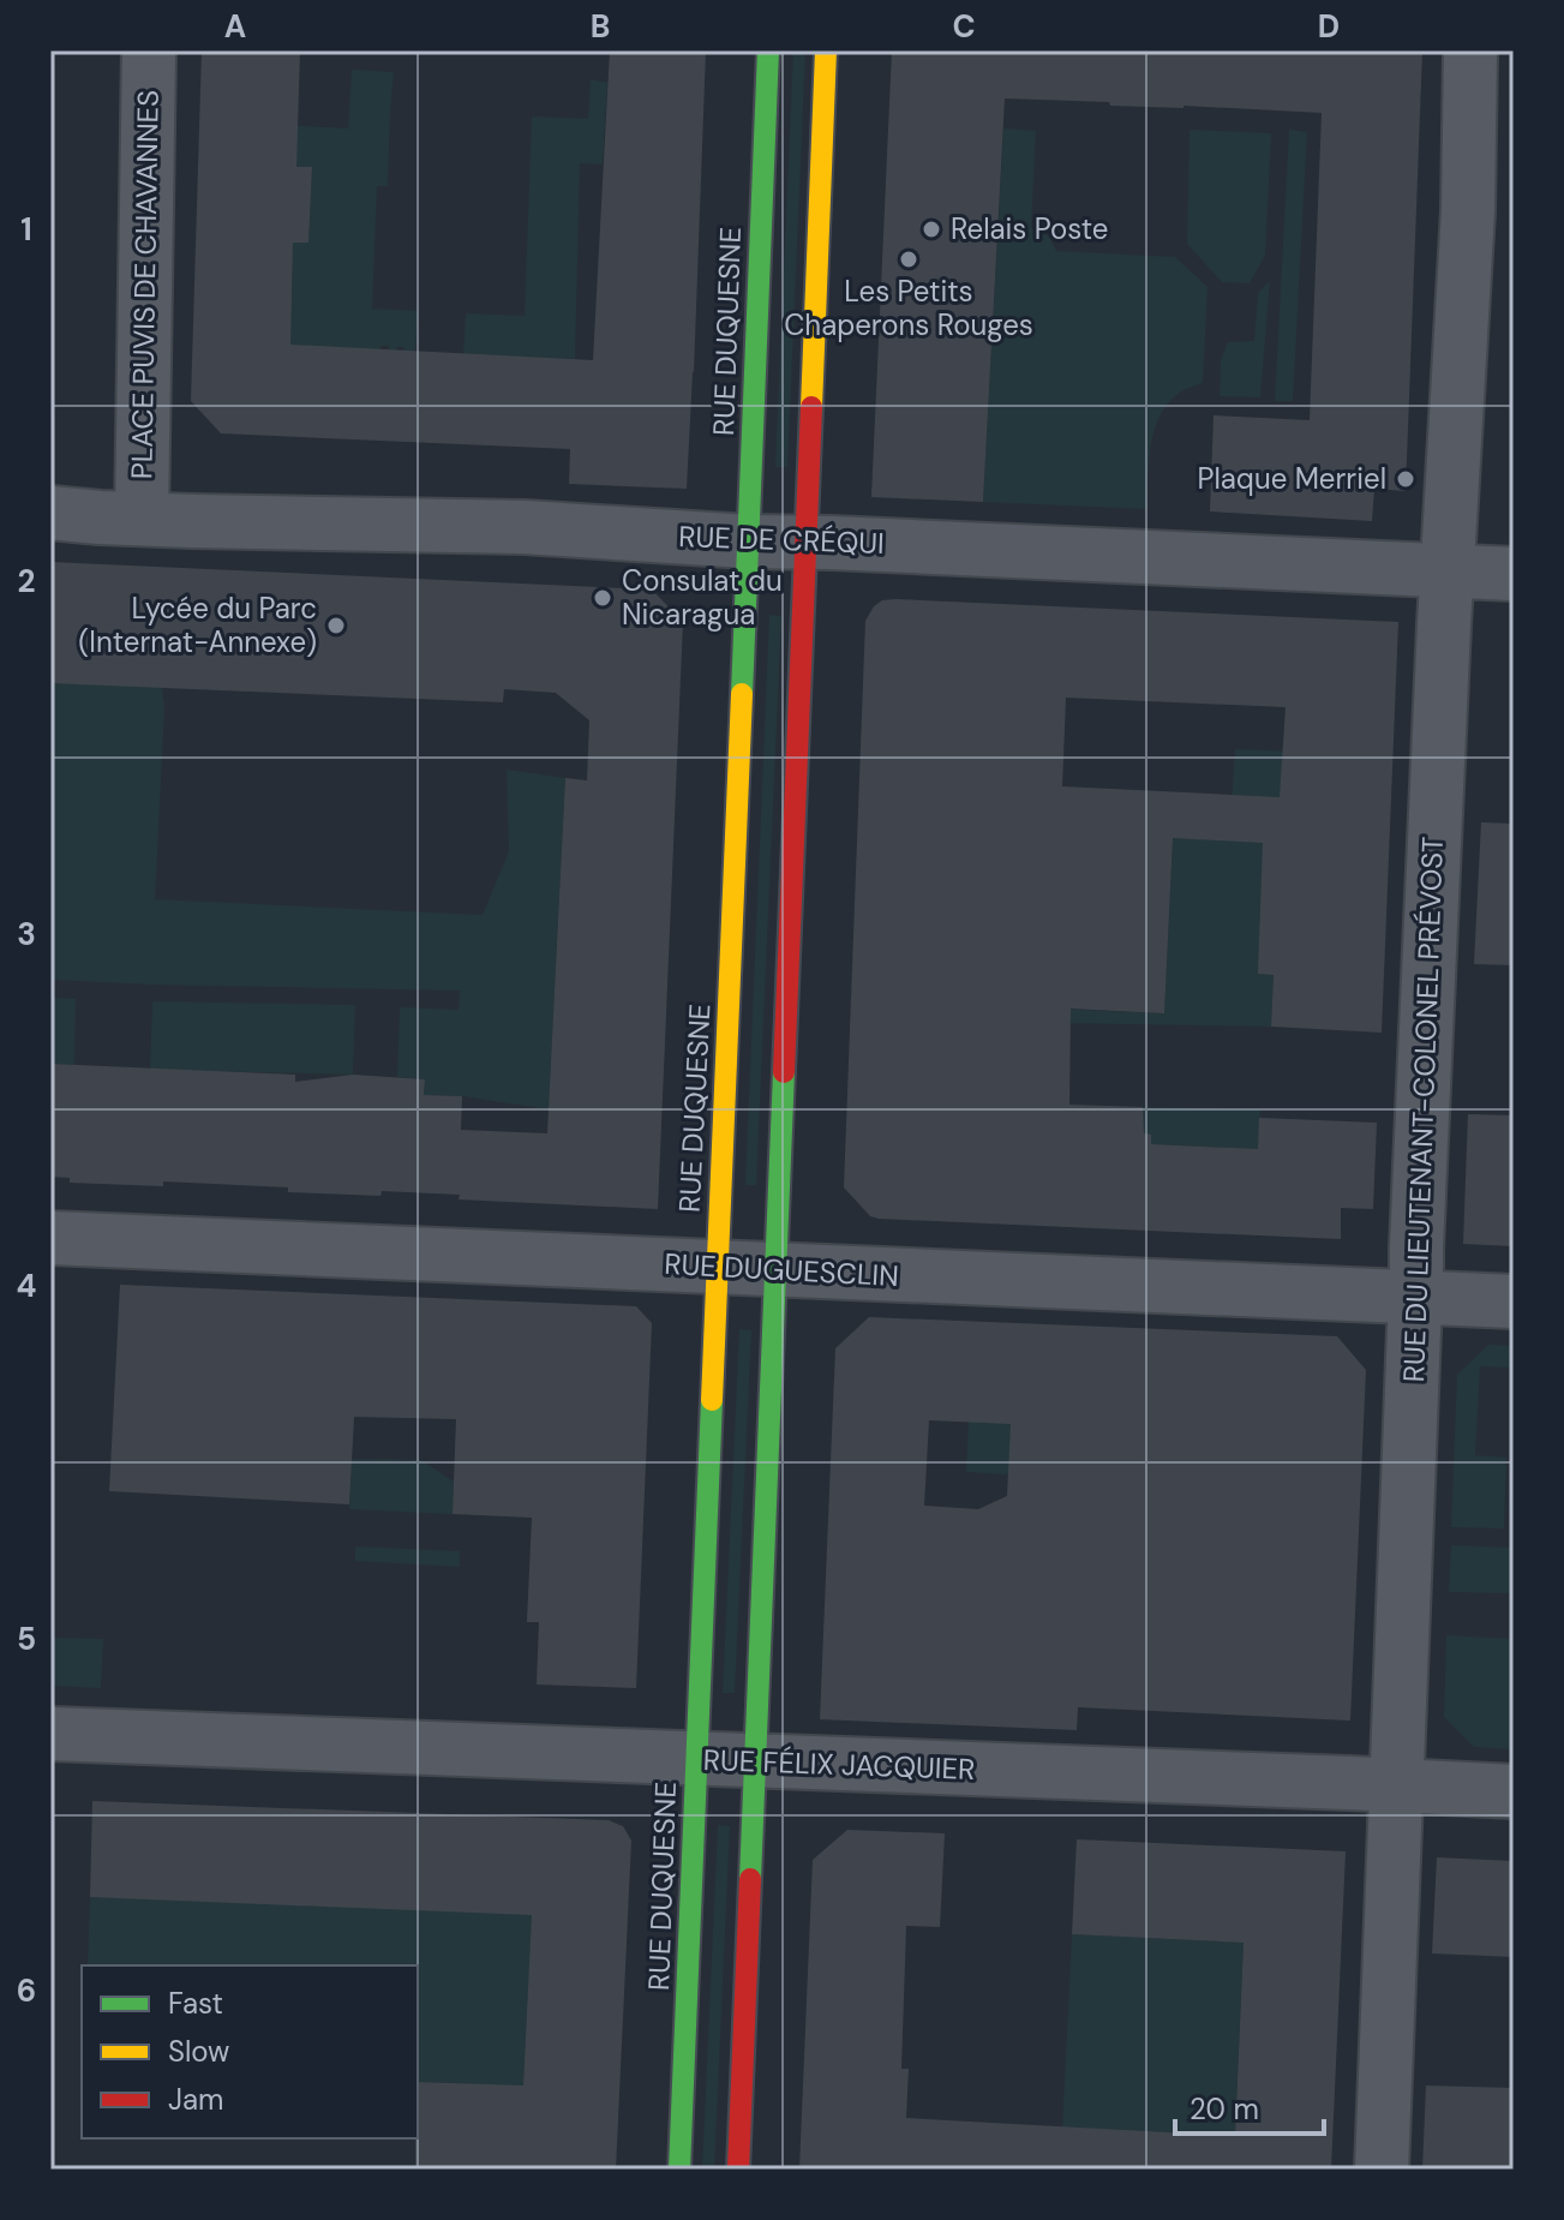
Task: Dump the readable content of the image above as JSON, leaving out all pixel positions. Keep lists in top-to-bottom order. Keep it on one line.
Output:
{"streets":{"main road":["RUE DUQUESNE"],"street":["PLACE PUVIS DE CHAVANNES","RUE DE CRÉQUI","RUE DU LIEUTENANT-COLONEL PRÉVOST","RUE DUGUESCLIN","RUE FÉLIX JACQUIER"]},"crossings":[["PLACE PUVIS DE CHAVANNES","RUE DE CRÉQUI"],["RUE DUQUESNE","RUE DE CRÉQUI"],["RUE DUQUESNE","RUE DUGUESCLIN"],["RUE DUQUESNE","RUE FÉLIX JACQUIER"],["RUE DE CRÉQUI","RUE DU LIEUTENANT-COLONEL PRÉVOST"],["RUE DU LIEUTENANT-COLONEL PRÉVOST","RUE DUGUESCLIN"],["RUE DU LIEUTENANT-COLONEL PRÉVOST","RUE FÉLIX JACQUIER"]],"places":["Relais Poste","Les Petits Chaperons Rouges","Plaque Merriel","Consulat du Nicaragua","Lycée du Parc (Internat-Annexe)"],"legend":["Fast","Slow","Jam"],"scale_bar":"20 m","grid":{"columns":["A","B","C","D"],"rows":["1","2","3","4","5","6"]}}
